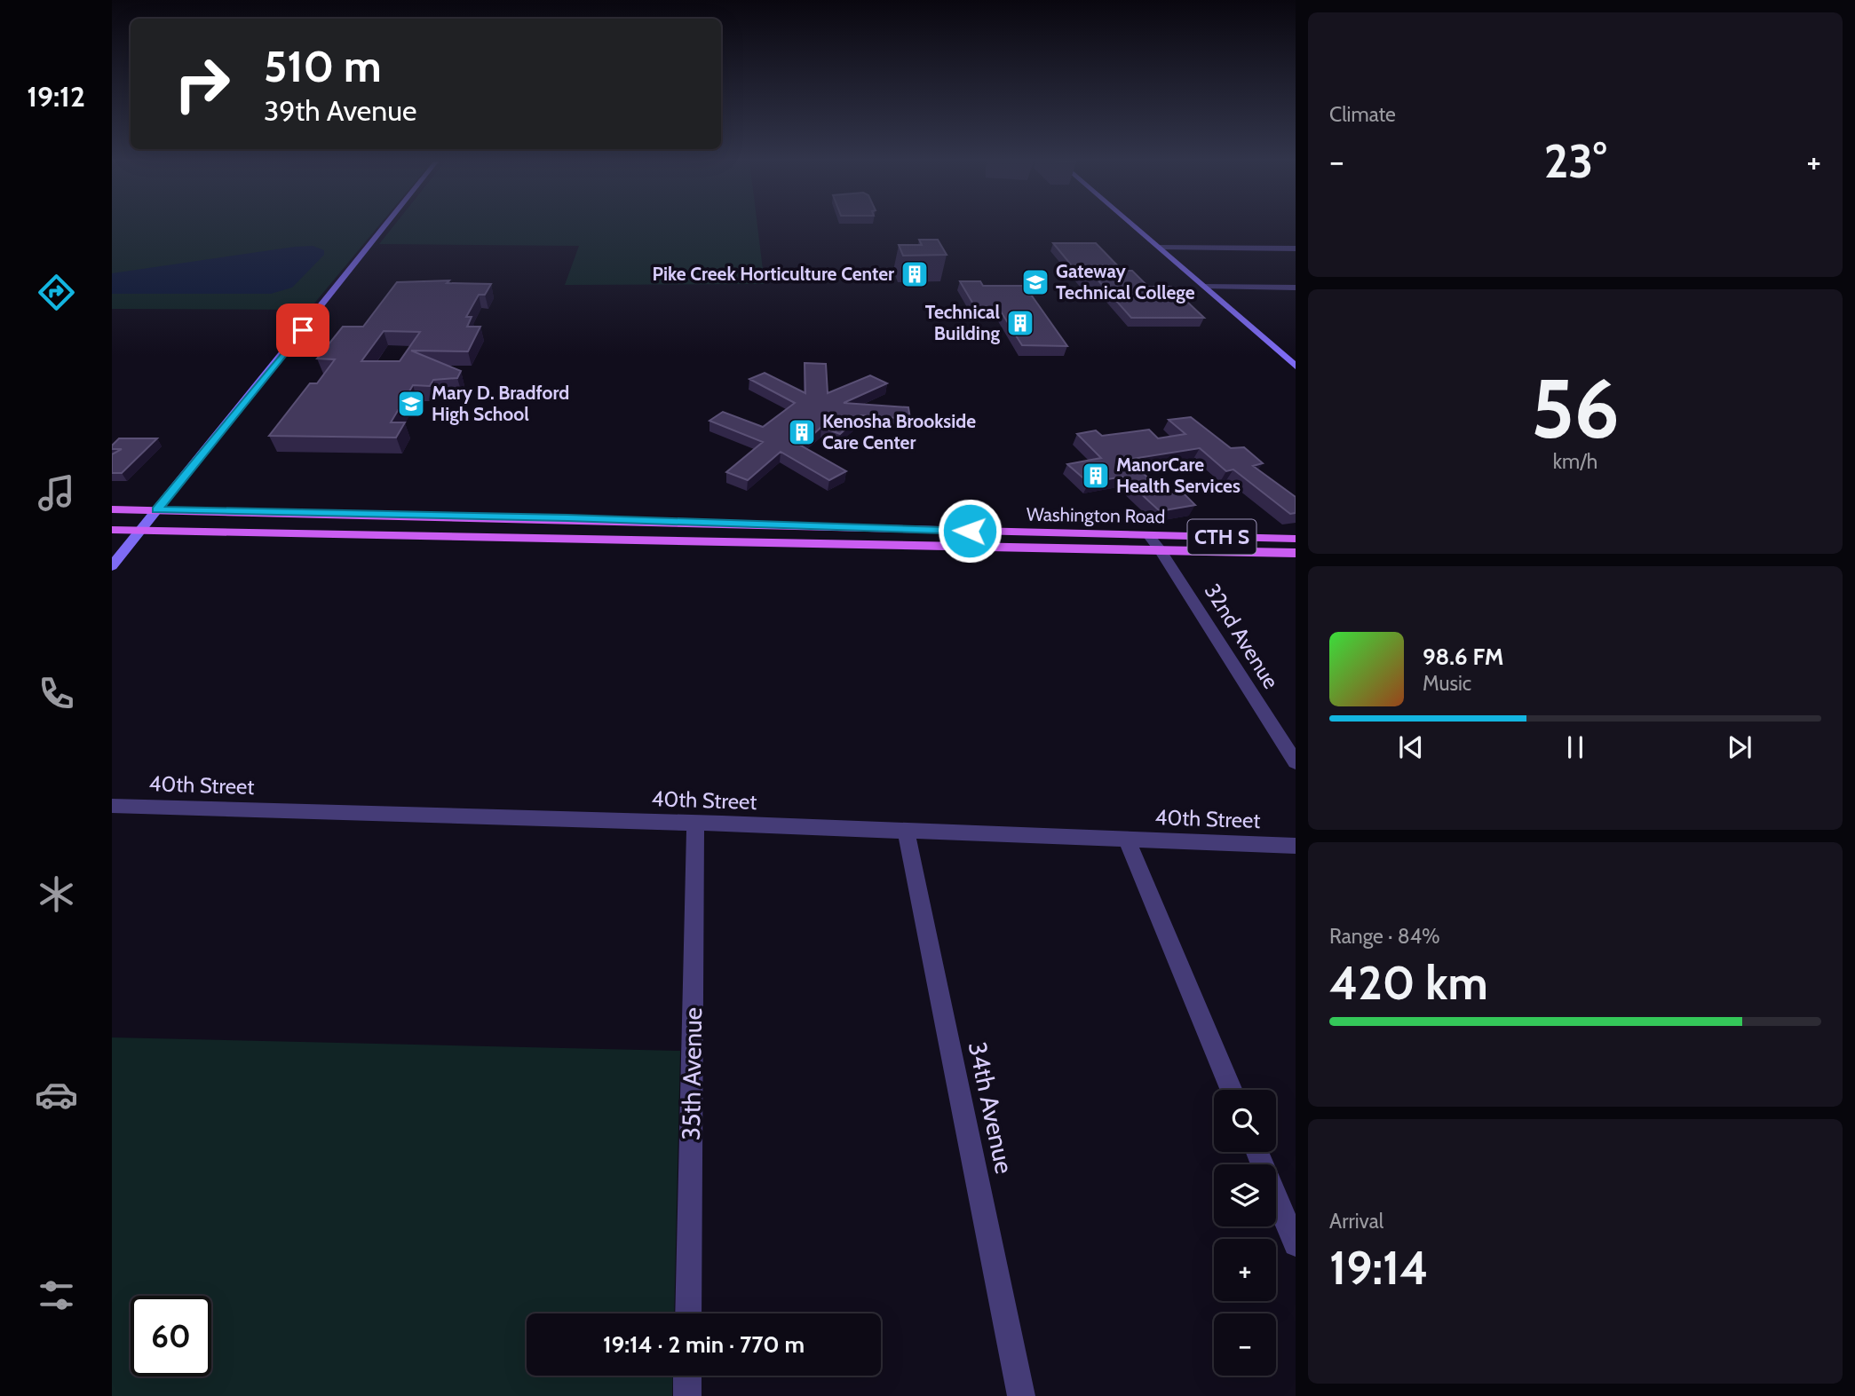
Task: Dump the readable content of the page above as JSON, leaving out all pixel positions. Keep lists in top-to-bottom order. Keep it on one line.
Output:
{"streets":{"main road":["Washington Road","CTH S"],"street":["32nd Avenue","40th Street","35th Avenue","34th Avenue"]},"crossings":[["Washington Road","32nd Avenue"],["40th Street","35th Avenue"],["40th Street","34th Avenue"]],"places":{"building":["Pike Creek Horticulture Center","Technical Building","Kenosha Brookside Care Center","ManorCare Health Services"],"school or university":["Gateway Technical College","Mary D. Bradford High School"]},"page":{"tabs":"19:12","tile":["Climate",["56","km/h"],["Range · 84%","420 km"],["Arrival","19:14"]],"turn":["510 m","39th Avenue"],"heat":["−","23°","+"],"song":["98.6 FM","Music"],"map_buttons":["+","−"],"limit":"60","trip":"19:14 · 2 min · 770 m"}}
